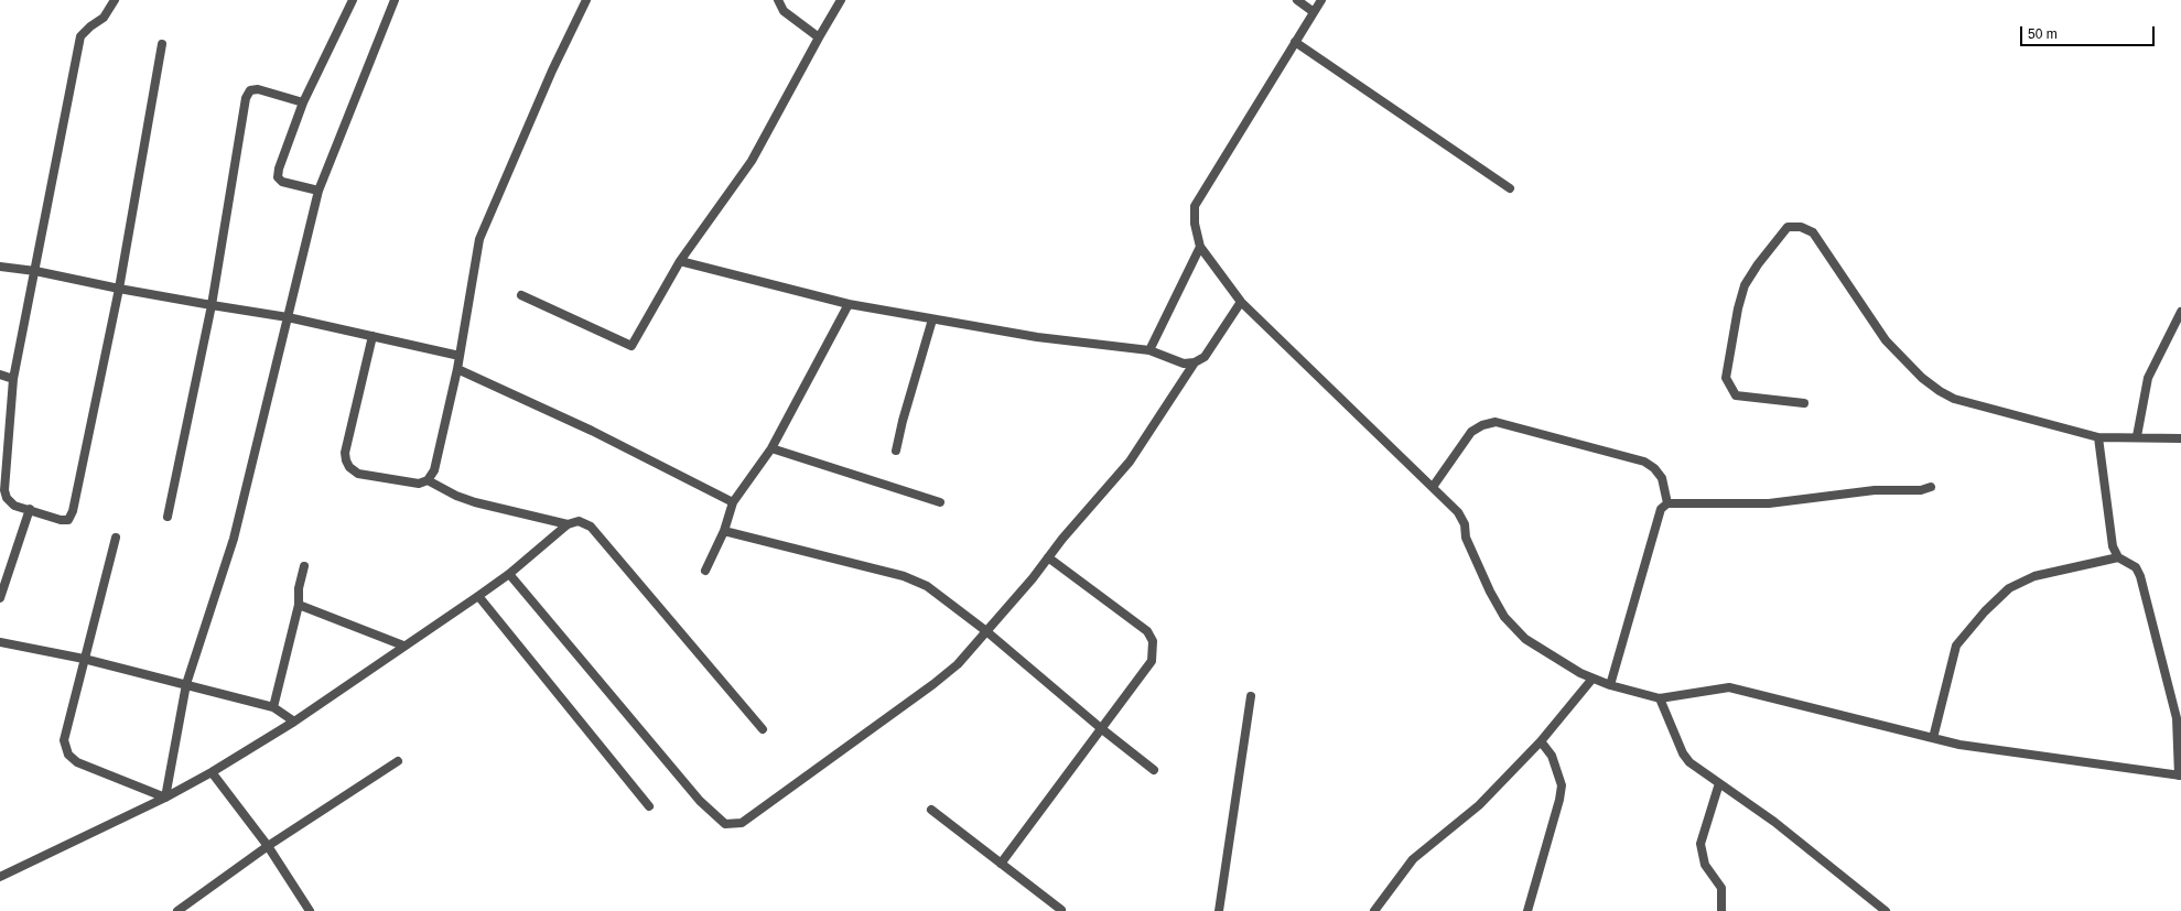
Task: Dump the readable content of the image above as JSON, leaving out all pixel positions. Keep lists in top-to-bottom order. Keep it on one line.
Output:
{"scale_bar":"50 m"}
